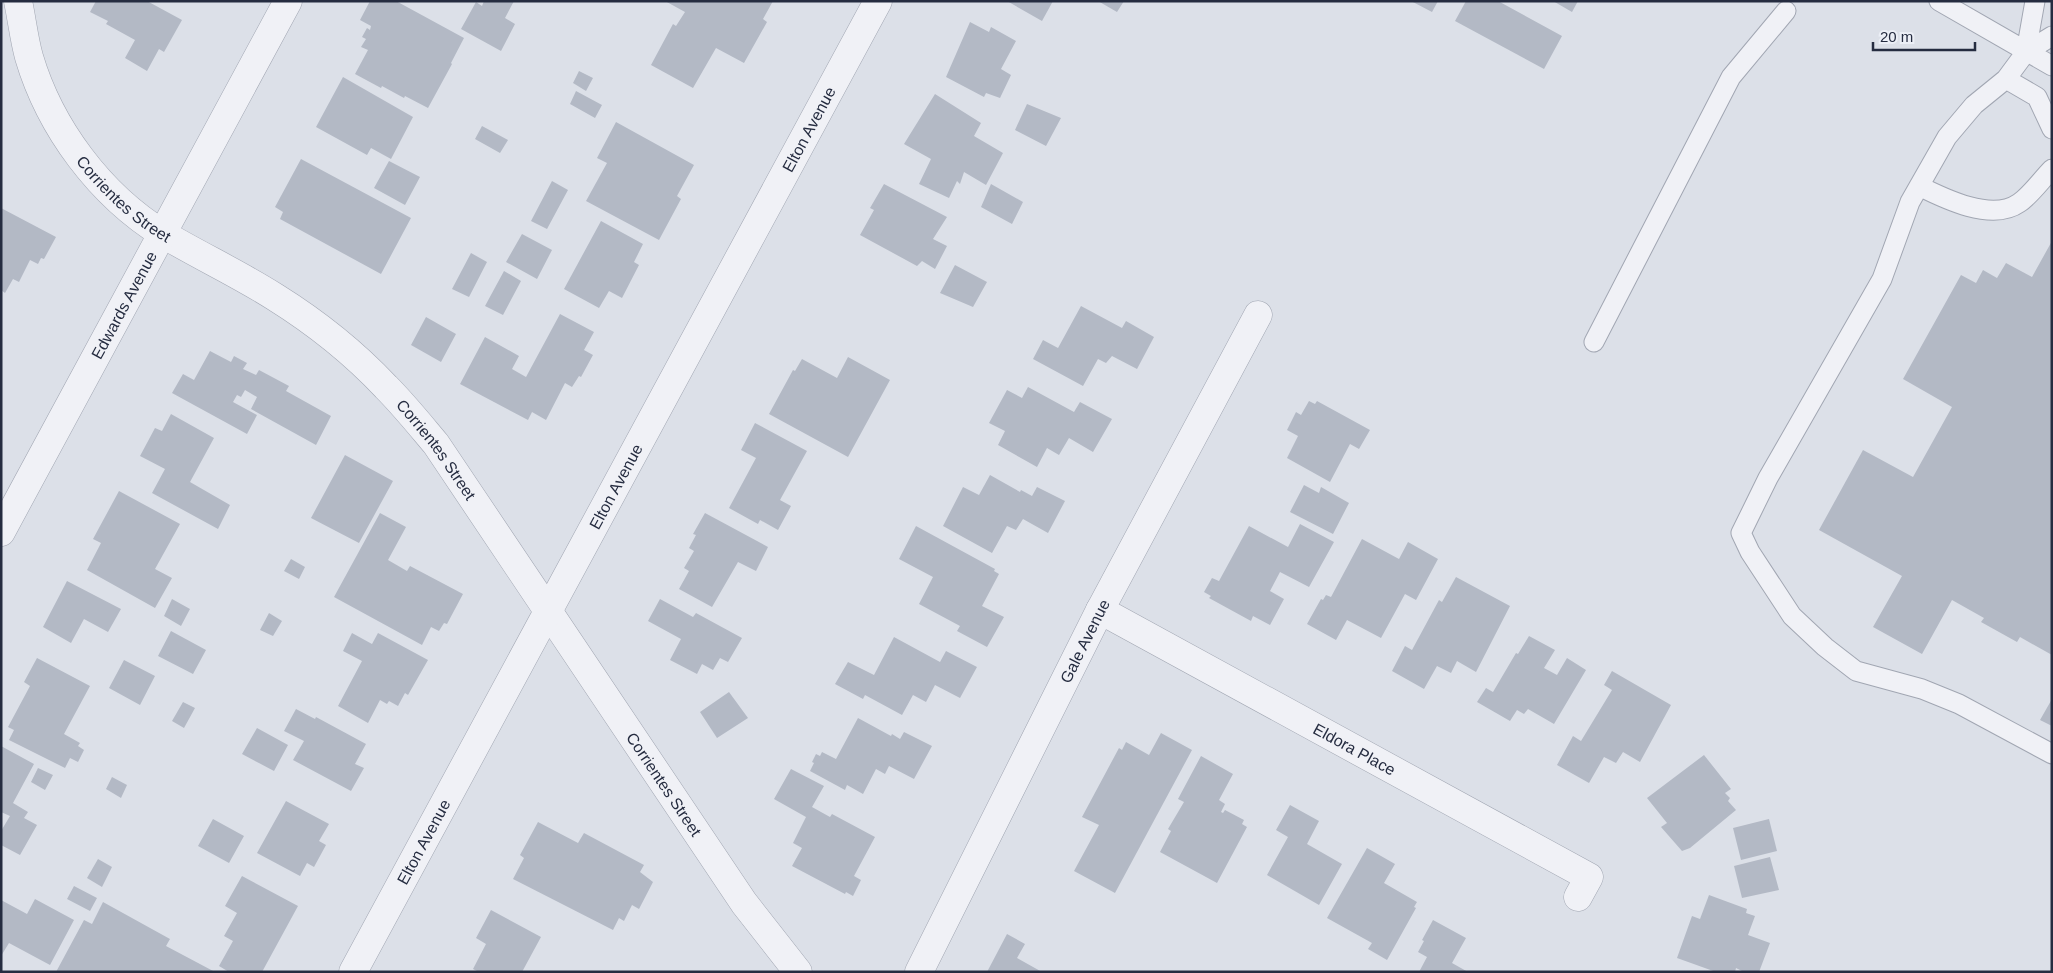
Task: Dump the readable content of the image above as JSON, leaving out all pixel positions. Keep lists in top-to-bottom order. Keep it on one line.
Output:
{"streets":{"street":["Elton Avenue","Corrientes Street","Edwards Avenue","Gale Avenue","Eldora Place"]},"crossings":[["Elton Avenue","Corrientes Street"],["Corrientes Street","Edwards Avenue"],["Gale Avenue","Eldora Place"]],"scale_bar":"20 m"}
